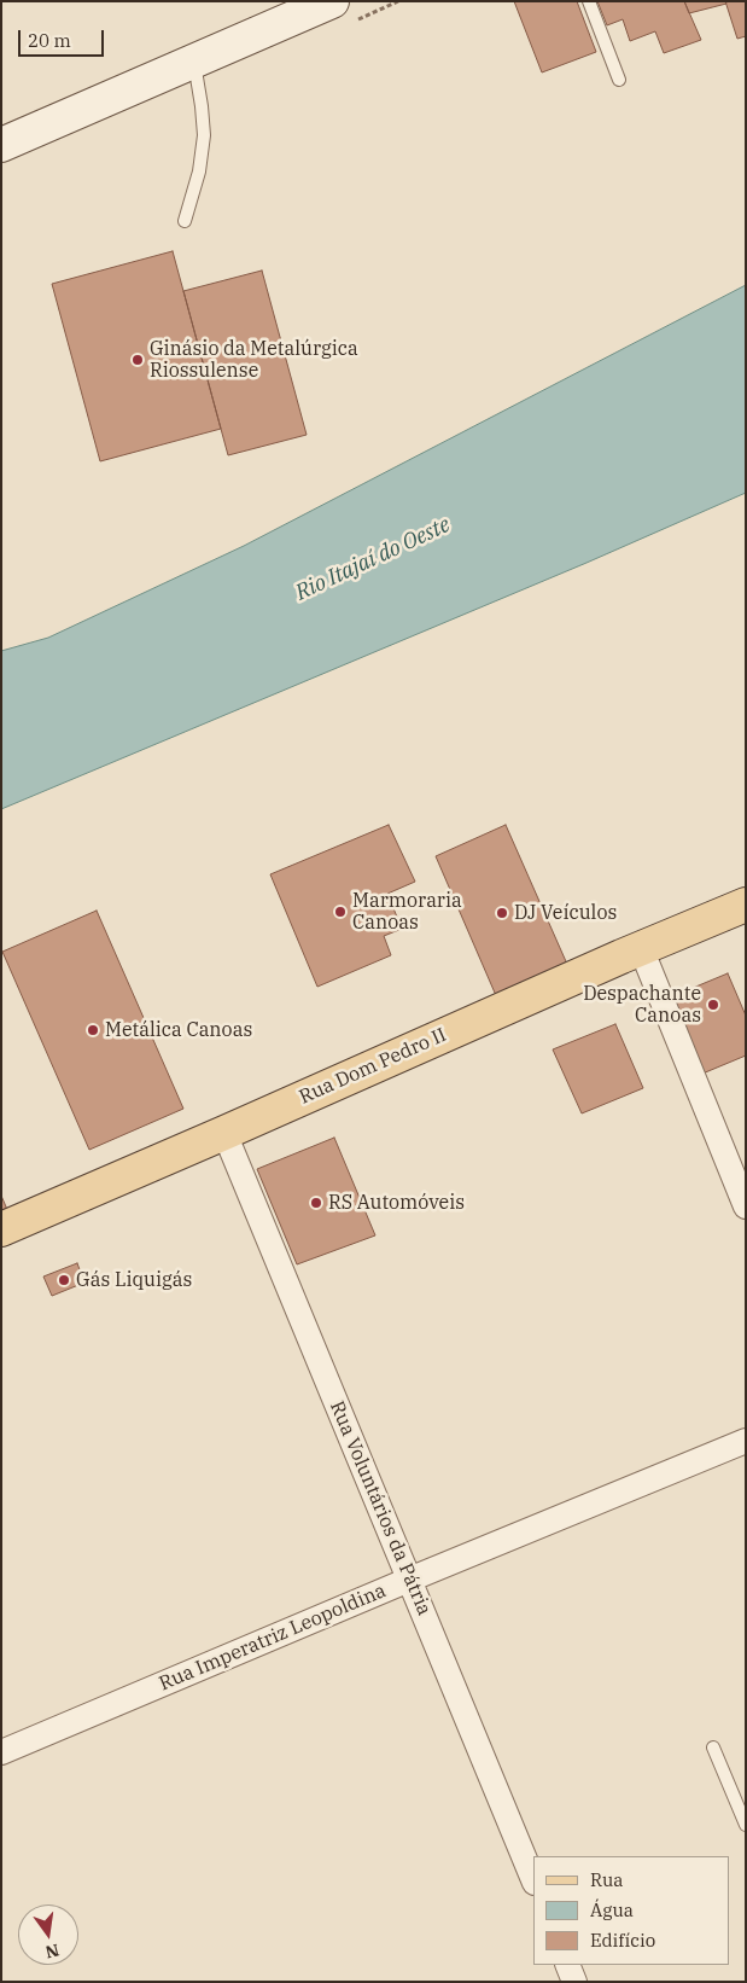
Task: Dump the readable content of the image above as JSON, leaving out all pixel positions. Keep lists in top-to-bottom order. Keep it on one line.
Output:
{"streets":{"main road":["Rua Dom Pedro II"],"street":["Rua Voluntários da Pátria","Rua Imperatriz Leopoldina"]},"crossings":[["Rua Dom Pedro II","Rua Voluntários da Pátria"],["Rua Voluntários da Pátria","Rua Imperatriz Leopoldina"]],"water":["Rio Itajaí do Oeste"],"places":["Ginásio da Metalúrgica Riossulense","Marmoraria Canoas","DJ Veículos","Despachante Canoas","Metálica Canoas","RS Automóveis","Gás Liquigás"],"legend":["Rua","Água","Edifício"],"scale_bar":"20 m","north":"bottom"}
